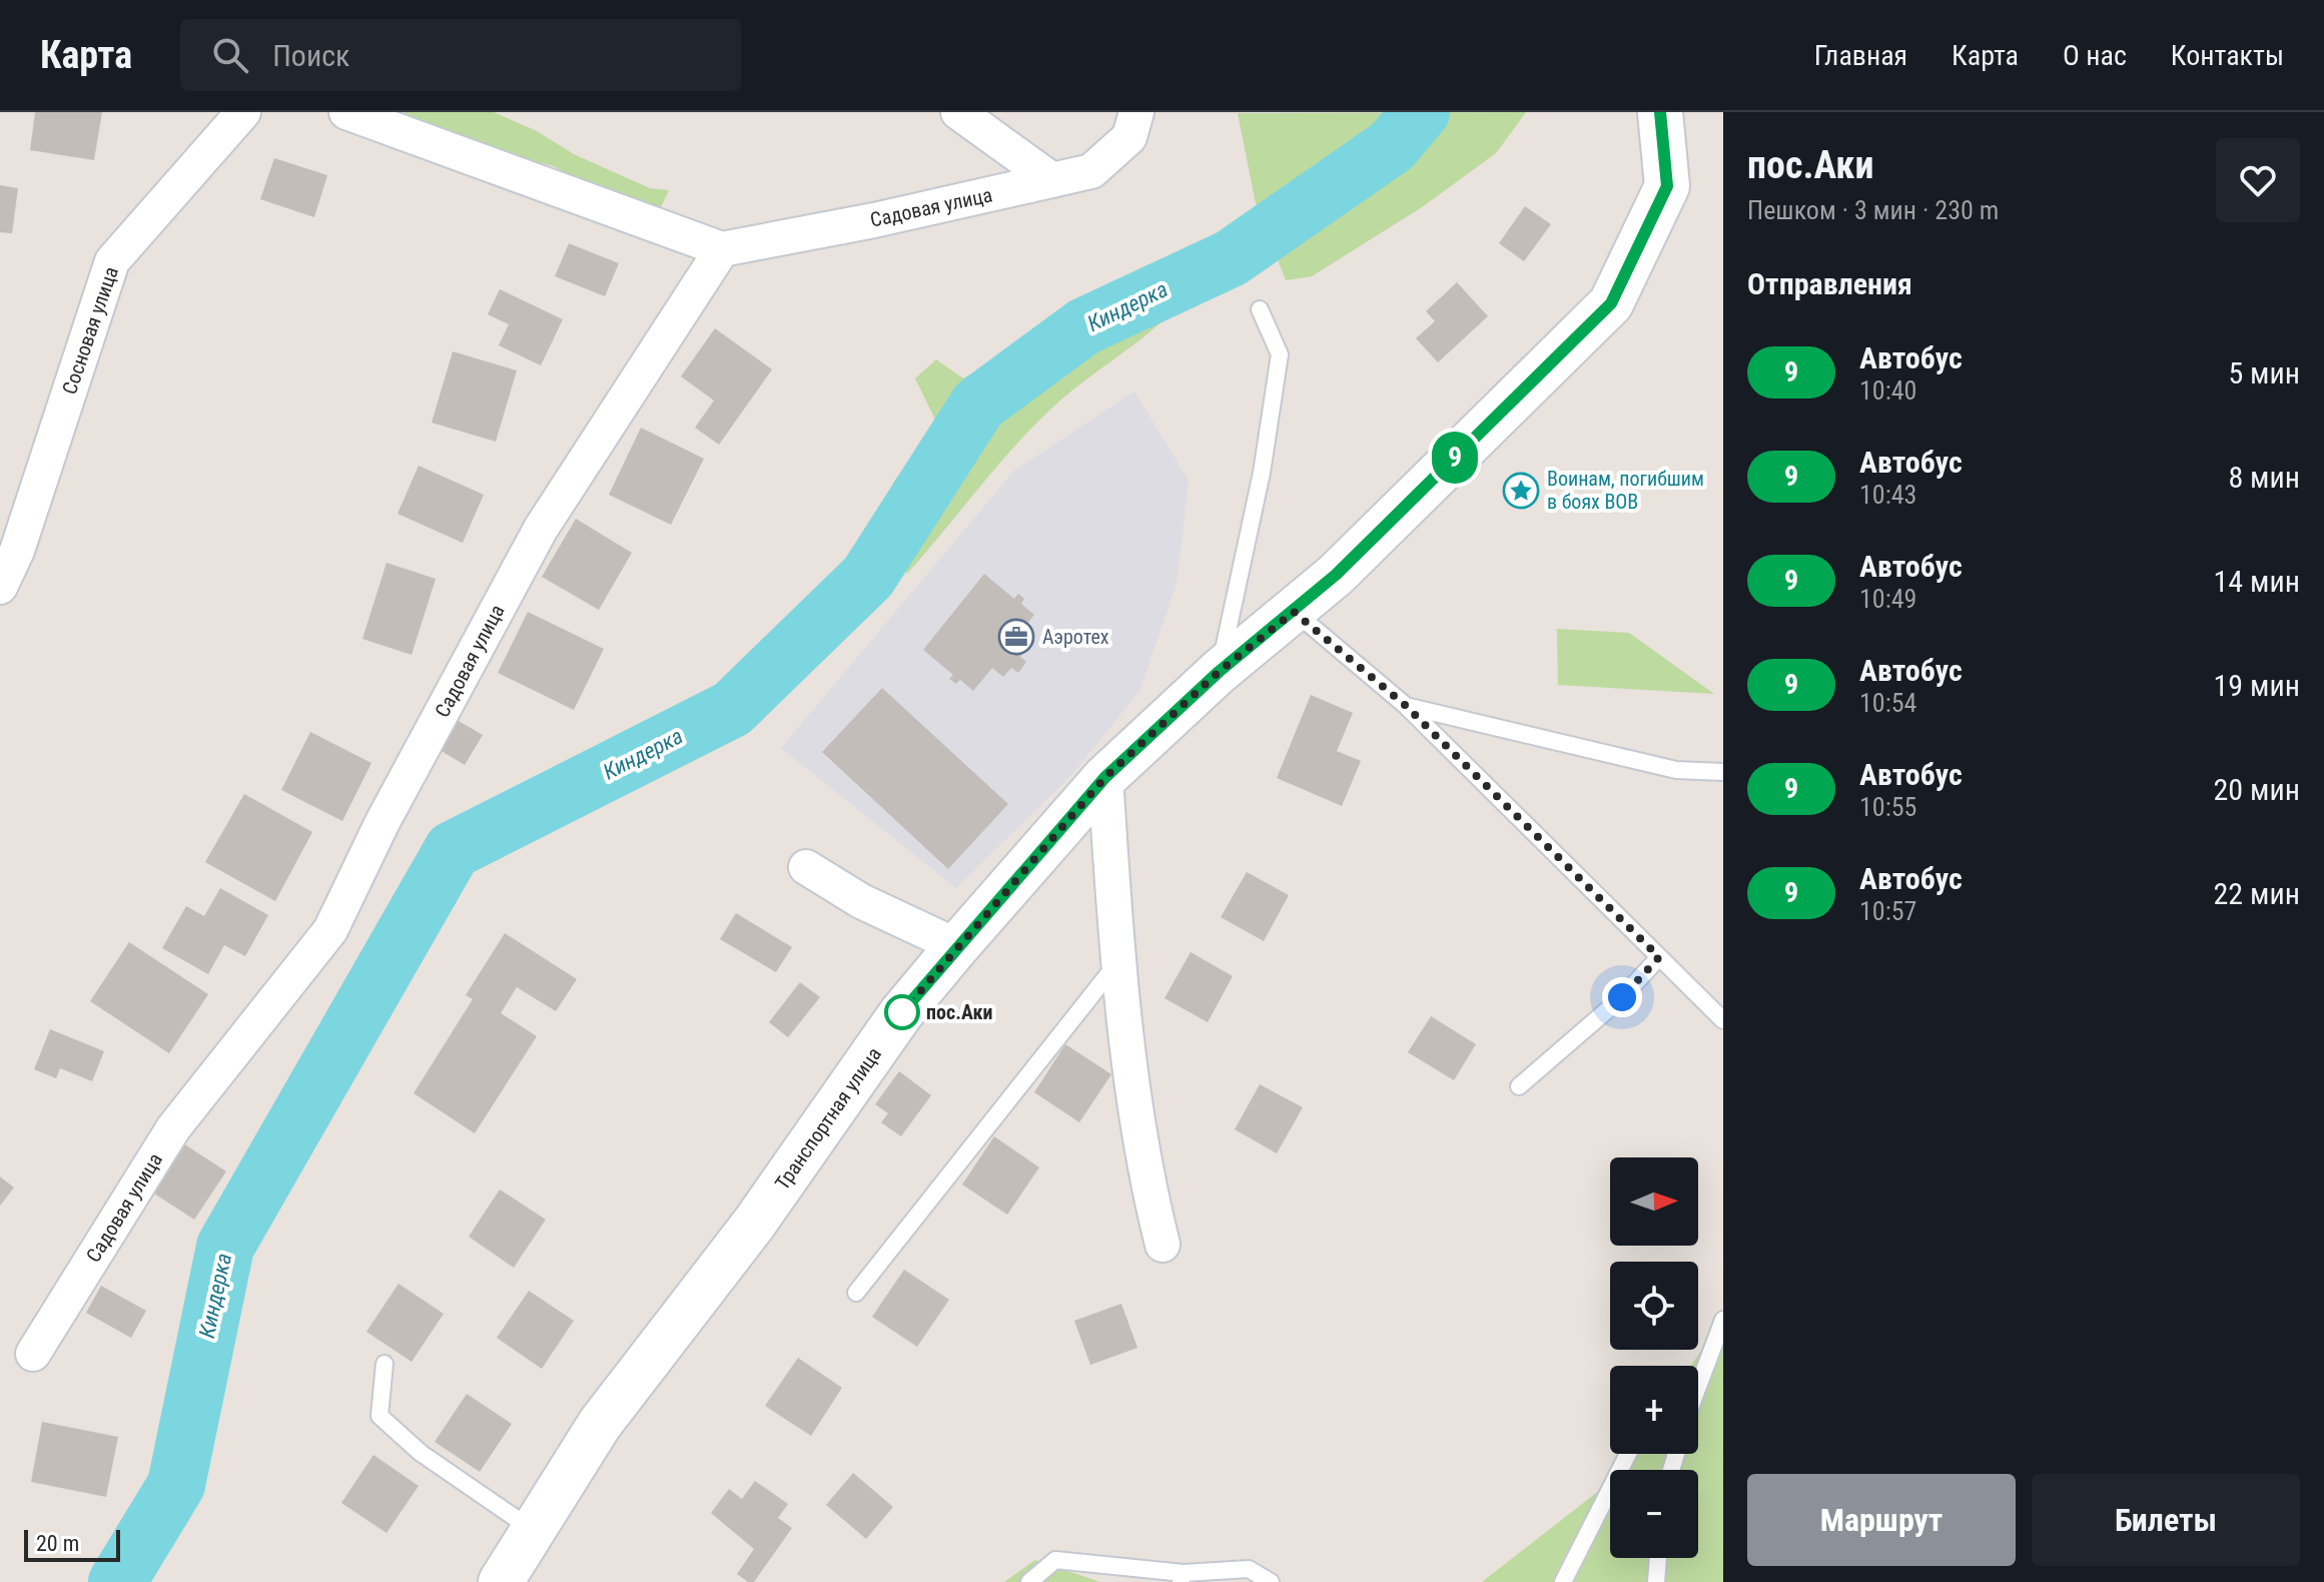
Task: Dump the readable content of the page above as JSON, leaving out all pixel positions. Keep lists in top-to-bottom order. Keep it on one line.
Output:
{"streets":{"street":["Садовая улица","Сосновая улица","Транспортная улица"]},"water":["Киндерка"],"places":{"place":["Воинам, погибшим в боях ВОВ"],"office":["Аэротех"],"other":["пос.Аки"]},"lines":["bus line 9"],"scale_bar":"20 m","north":"right","page":{"header":"Карта","search":"Поиск","nav":["Главная","Карта","О нас","Контакты"],"on_map":"9","heading":[["пос.Аки","Пешком · 3 мин · 230 m"],"Отправления"],"list":[{"mark":"9","name":"Автобус","note":"10:40","value":"5 мин"},{"mark":"9","name":"Автобус","note":"10:43","value":"8 мин"},{"mark":"9","name":"Автобус","note":"10:49","value":"14 мин"},{"mark":"9","name":"Автобус","note":"10:54","value":"19 мин"},{"mark":"9","name":"Автобус","note":"10:55","value":"20 мин"},{"mark":"9","name":"Автобус","note":"10:57","value":"22 мин"}],"map_buttons":["+","−"],"buttons":["Маршрут","Билеты"],"scale":"20 m"}}
